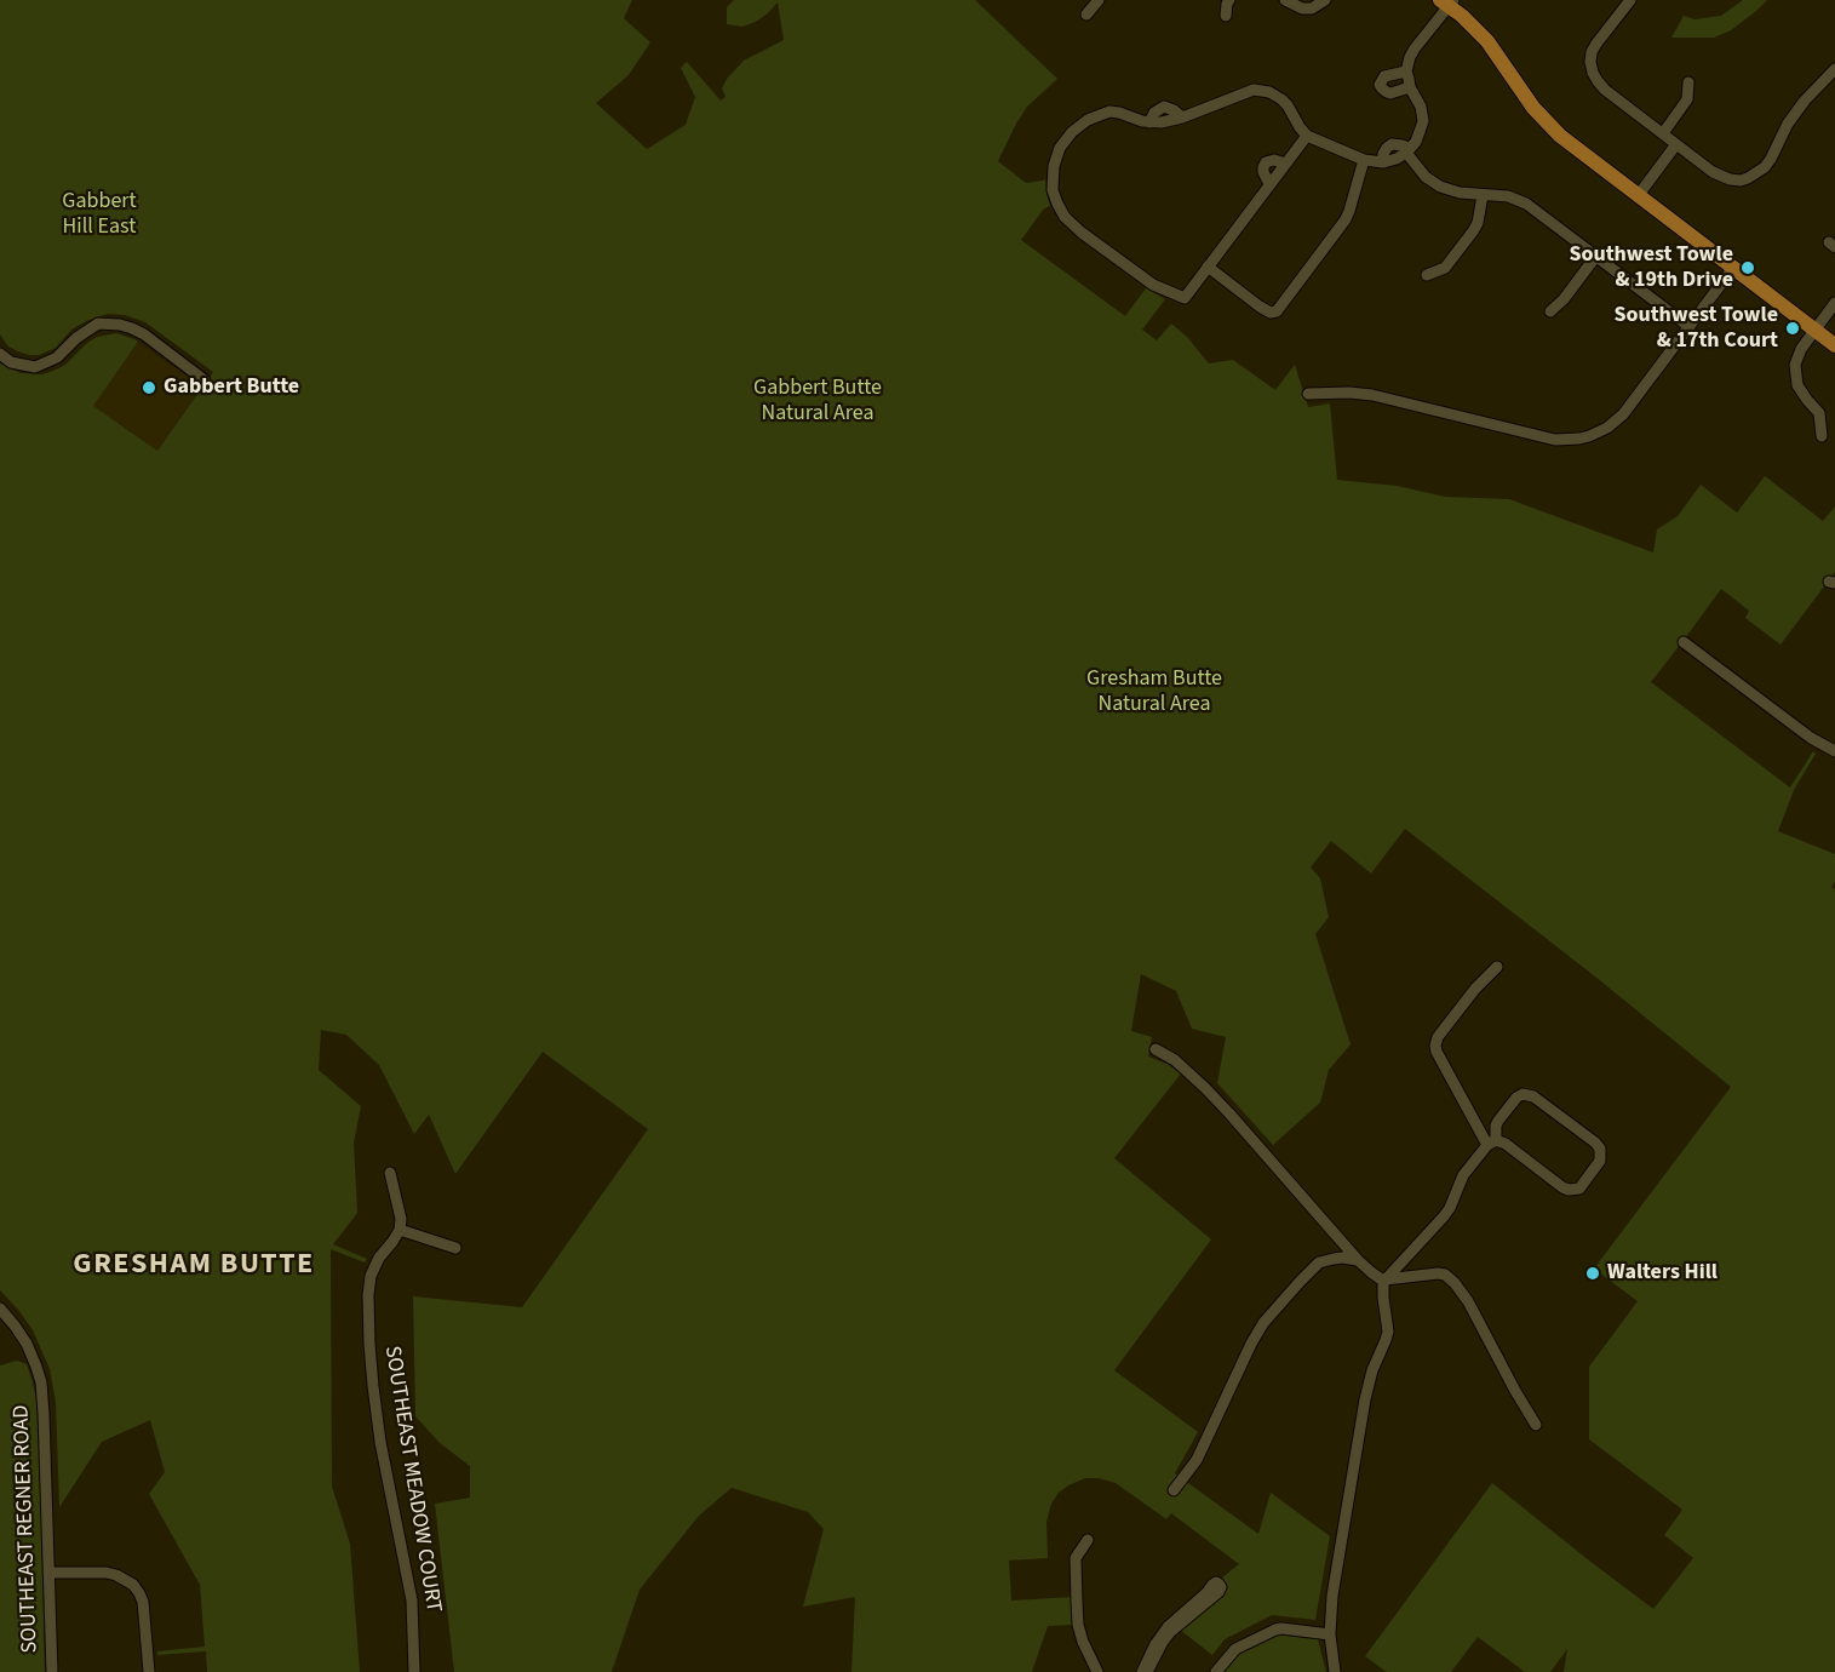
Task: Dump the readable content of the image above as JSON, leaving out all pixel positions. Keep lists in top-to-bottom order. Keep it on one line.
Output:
{"streets":{"street":["SOUTHEAST MEADOW COURT","SOUTHEAST REGNER ROAD"]},"districts":["GRESHAM BUTTE"],"parks":["Gabbert Hill East","Gabbert Butte Natural Area","Gresham Butte Natural Area"],"places":["Southwest Towle & 19th Drive","Southwest Towle & 17th Court","Gabbert Butte","Walters Hill"]}
